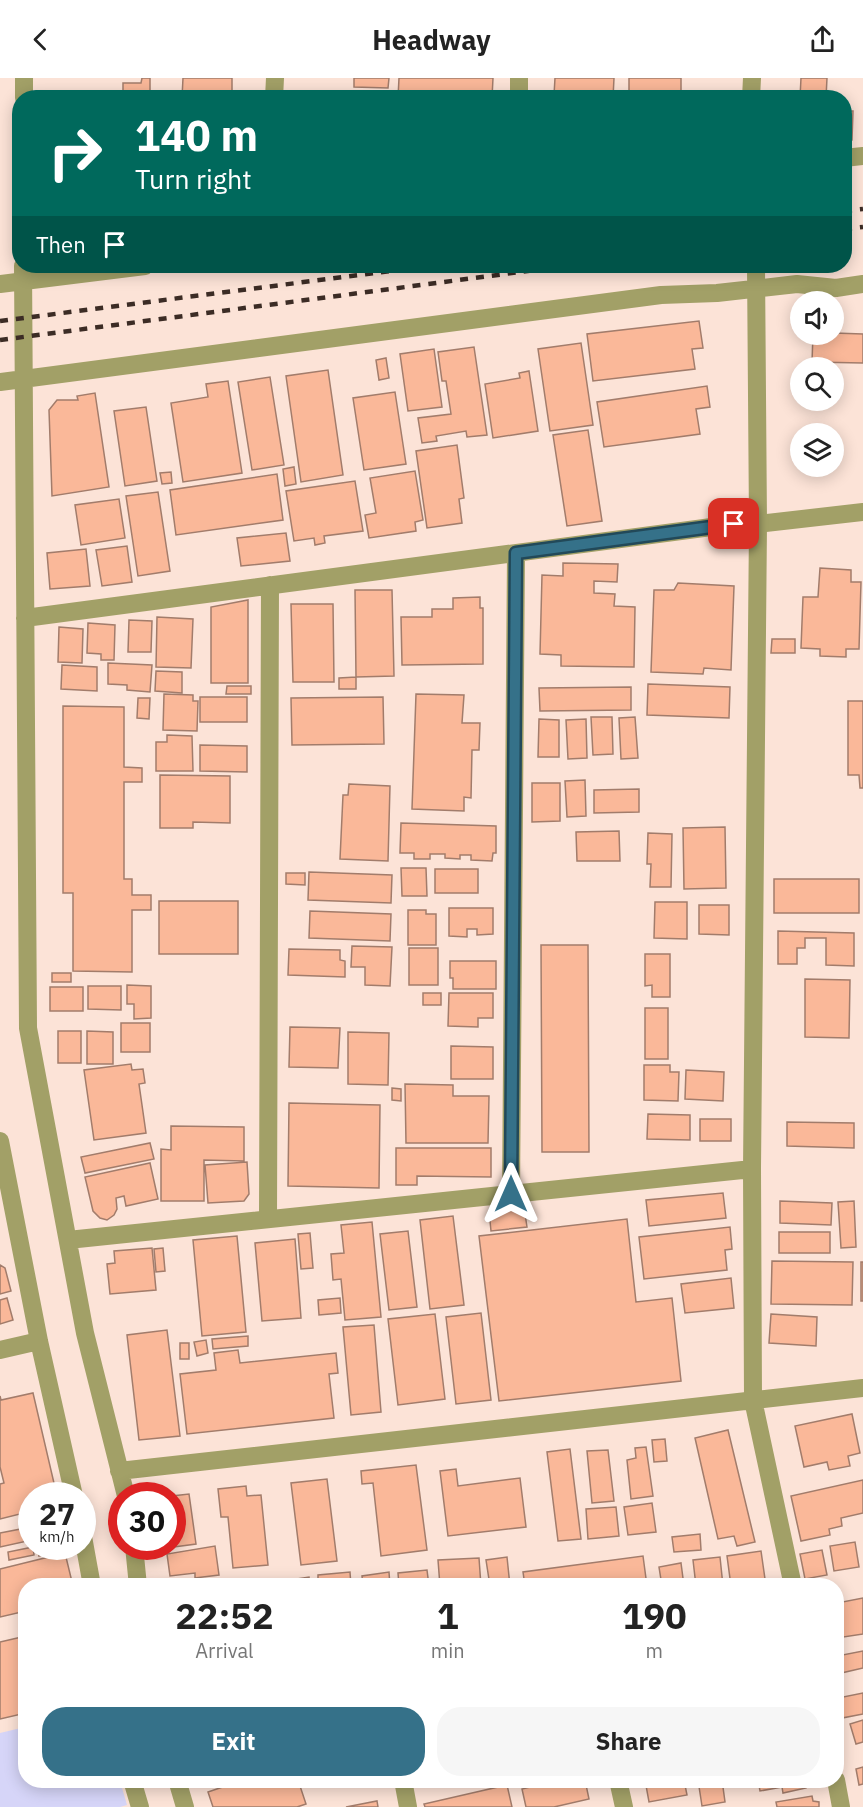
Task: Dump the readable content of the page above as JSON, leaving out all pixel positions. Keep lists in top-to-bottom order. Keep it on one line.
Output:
{"page":{"header":"Headway","turn":["140 m","Turn right"],"then":"Then","speed":"27 km/h","limit":"30","eta":["22:52","Arrival","1","min","190","m"],"buttons":["Exit","Share"]}}
